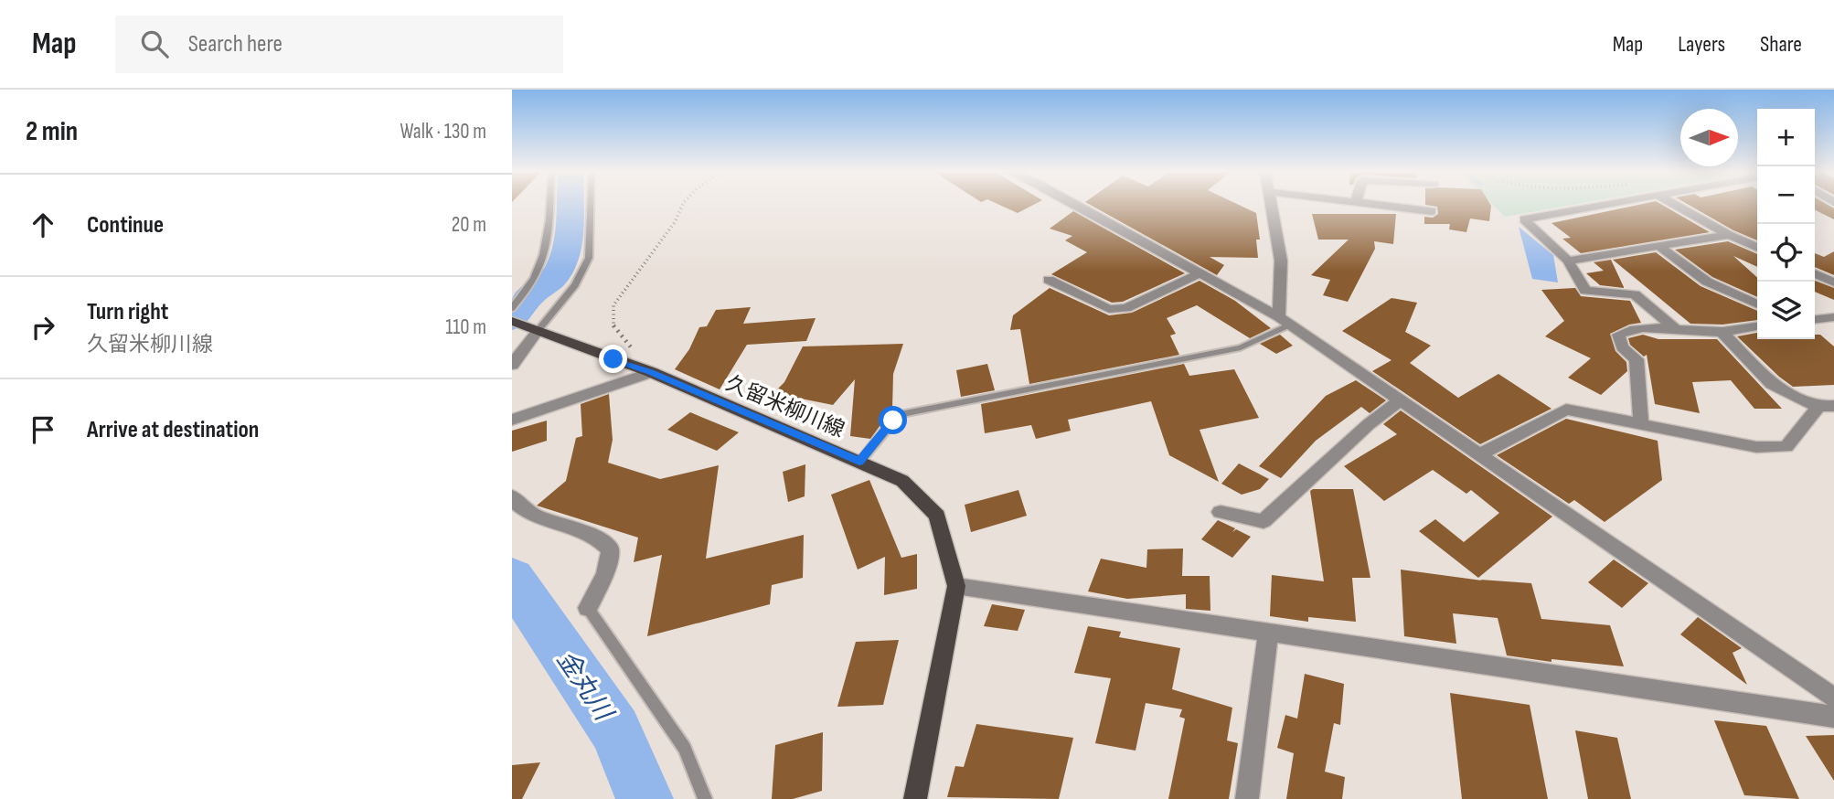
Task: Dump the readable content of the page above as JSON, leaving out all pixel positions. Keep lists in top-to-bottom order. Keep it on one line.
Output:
{"streets":{"main road":["久留米柳川線"]},"water":["金丸川"],"north":"right","page":{"header":"Map","search":"Search here","nav":["Map","Layers","Share"],"heading":["2 min","Walk · 130 m"],"map_buttons":["+","−"],"list":[["Continue","20 m"],["Turn right","久留米柳川線","110 m"],"Arrive at destination"]}}
